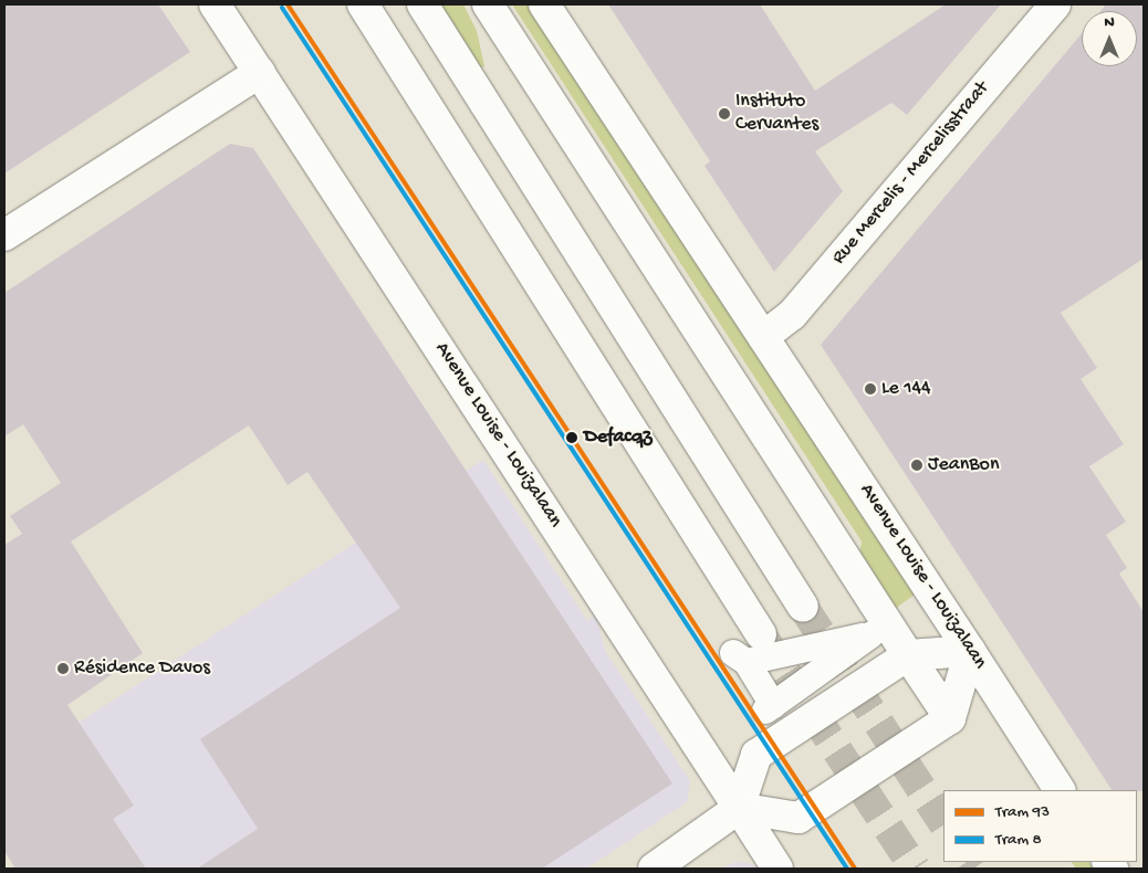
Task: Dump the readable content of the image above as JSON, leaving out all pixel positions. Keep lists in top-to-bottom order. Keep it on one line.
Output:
{"streets":{"main road":["Rue Mercelis - Mercelisstraat","Avenue Louise - Louizalaan"]},"crossings":[["Rue Mercelis - Mercelisstraat","Avenue Louise - Louizalaan"]],"places":["Instituto Cervantes","Le 144","Defacqz","JeanBon","Résidence Davos"],"lines":["tram line 93","tram line 8"],"legend":["Tram 93","Tram 8"],"north":"top"}
